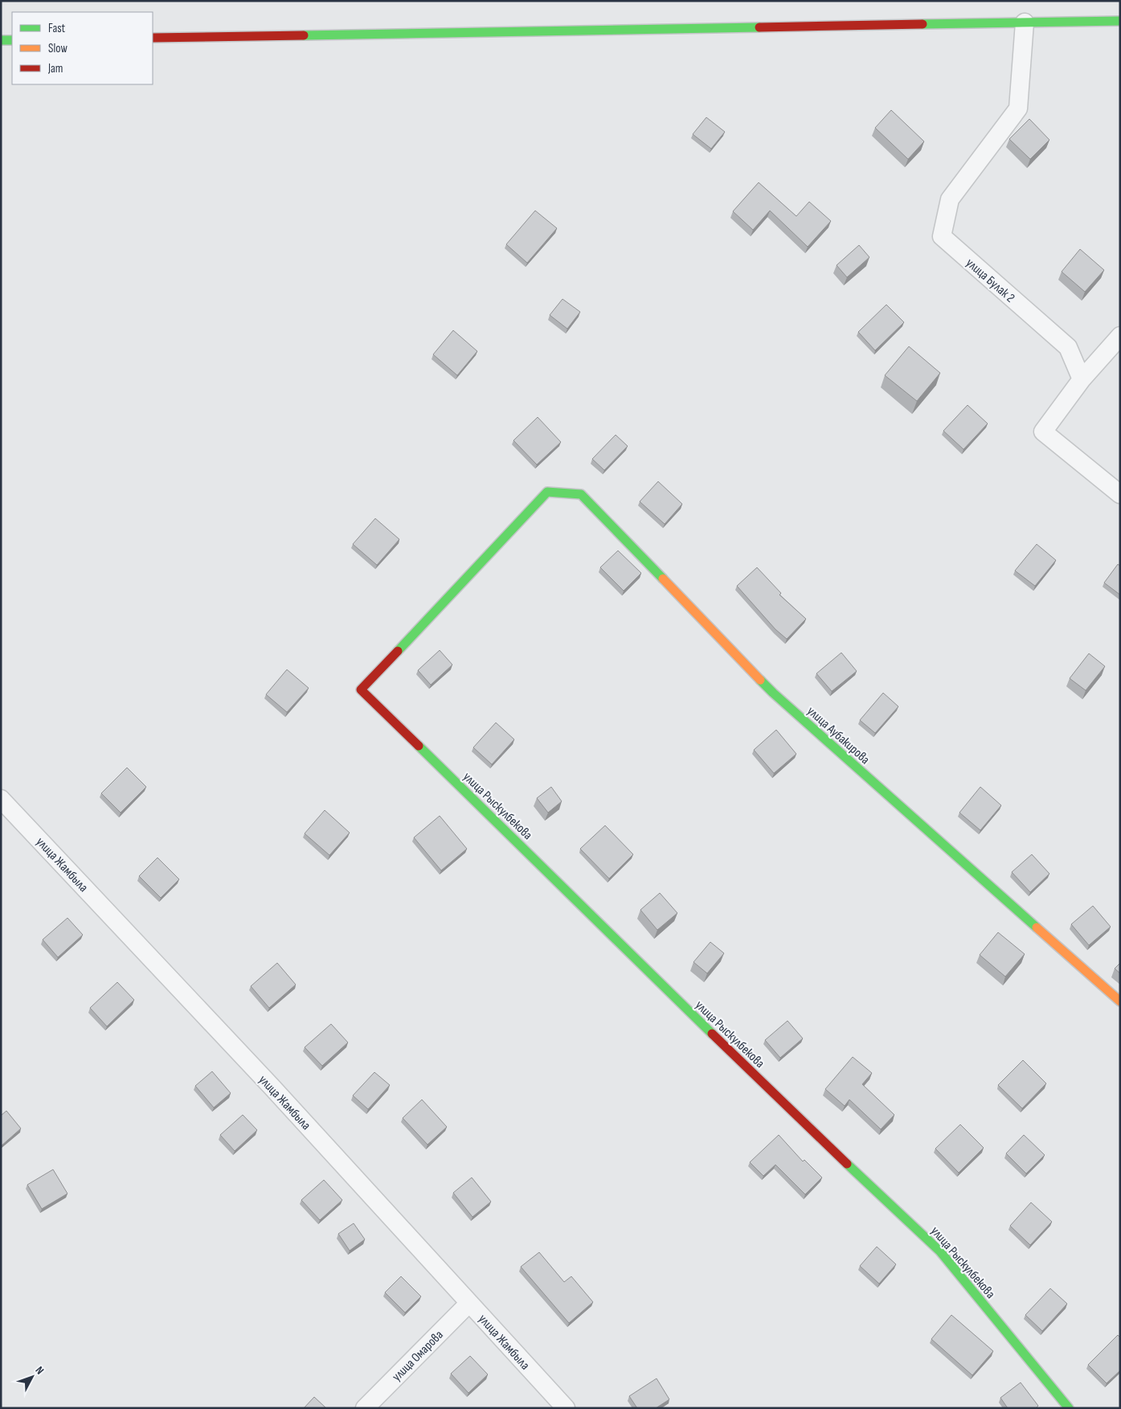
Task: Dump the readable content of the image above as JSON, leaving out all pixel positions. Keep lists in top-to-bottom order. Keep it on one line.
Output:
{"streets":{"street":["улица Булак 2","улица Аубакирова","улица Рыскулбекова","улица Жамбыла","улица Омарова"]},"crossings":[["улица Аубакирова","улица Рыскулбекова"],["улица Жамбыла","улица Омарова"]],"legend":["Fast","Slow","Jam"],"north":"top right"}
